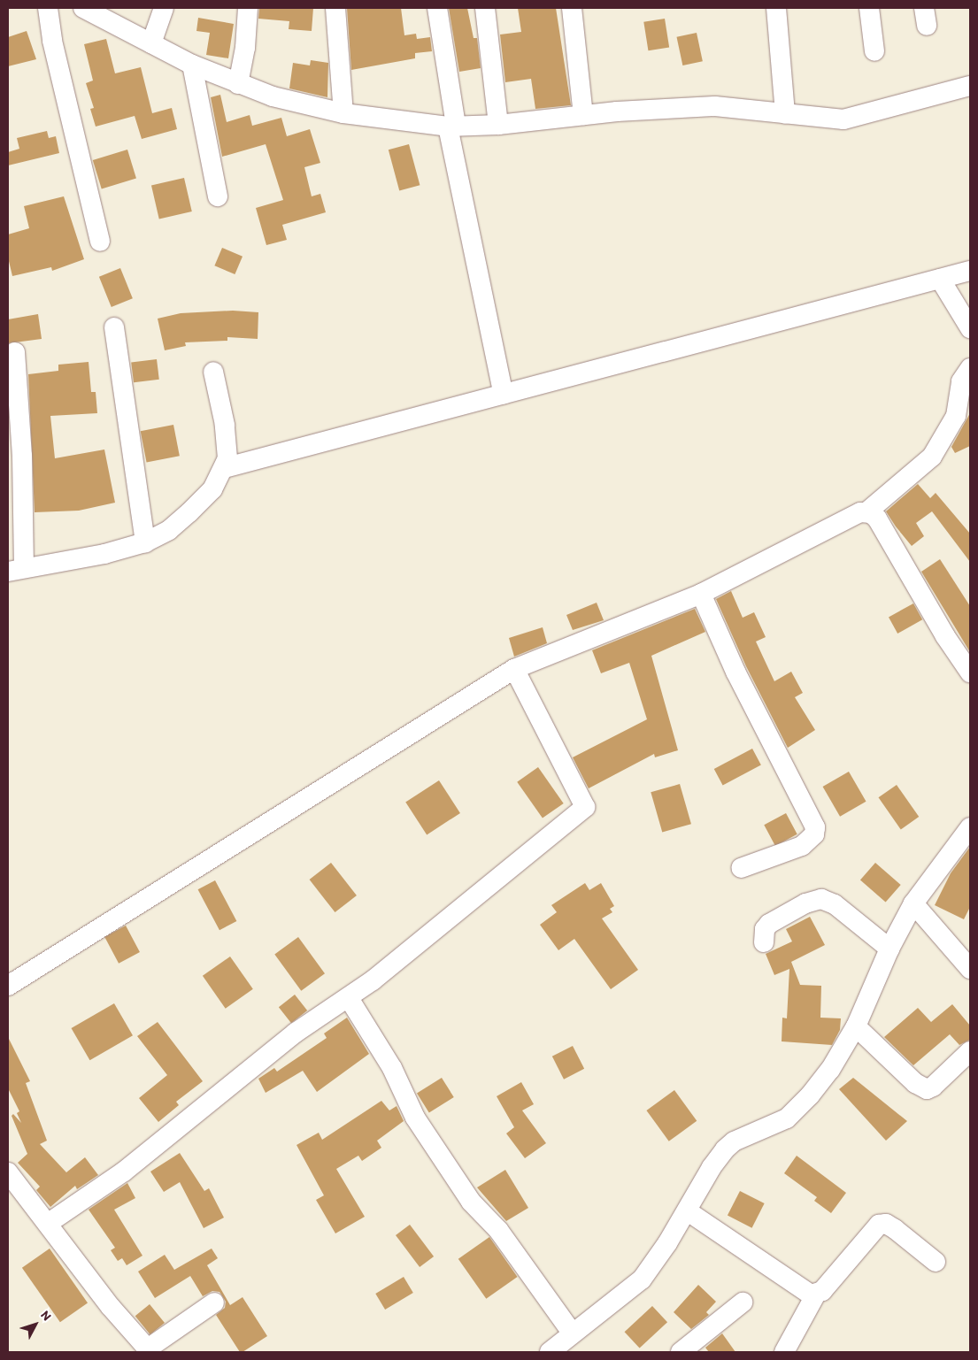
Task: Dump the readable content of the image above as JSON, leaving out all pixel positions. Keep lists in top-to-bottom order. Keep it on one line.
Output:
{"north":"top right"}
